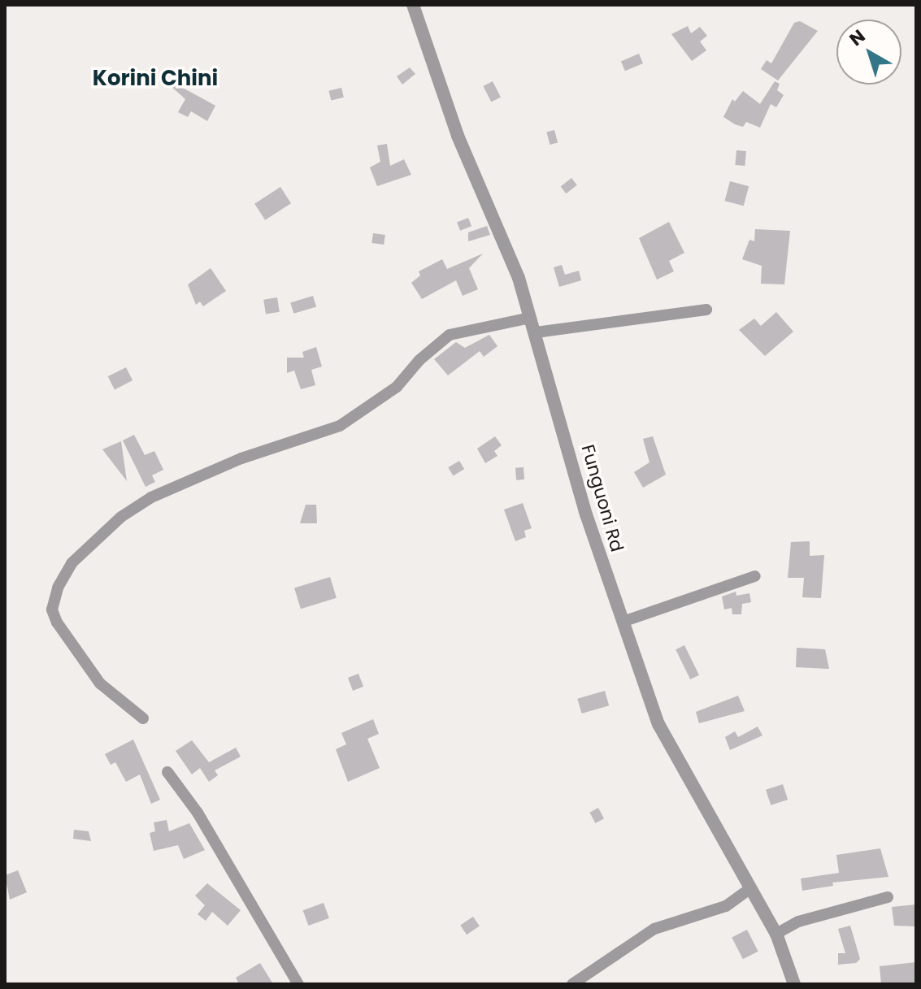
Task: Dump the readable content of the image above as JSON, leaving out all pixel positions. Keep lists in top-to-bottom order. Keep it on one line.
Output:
{"streets":{"street":["Funguoni Rd"]},"districts":["Korini Chini"],"north":"top left"}
